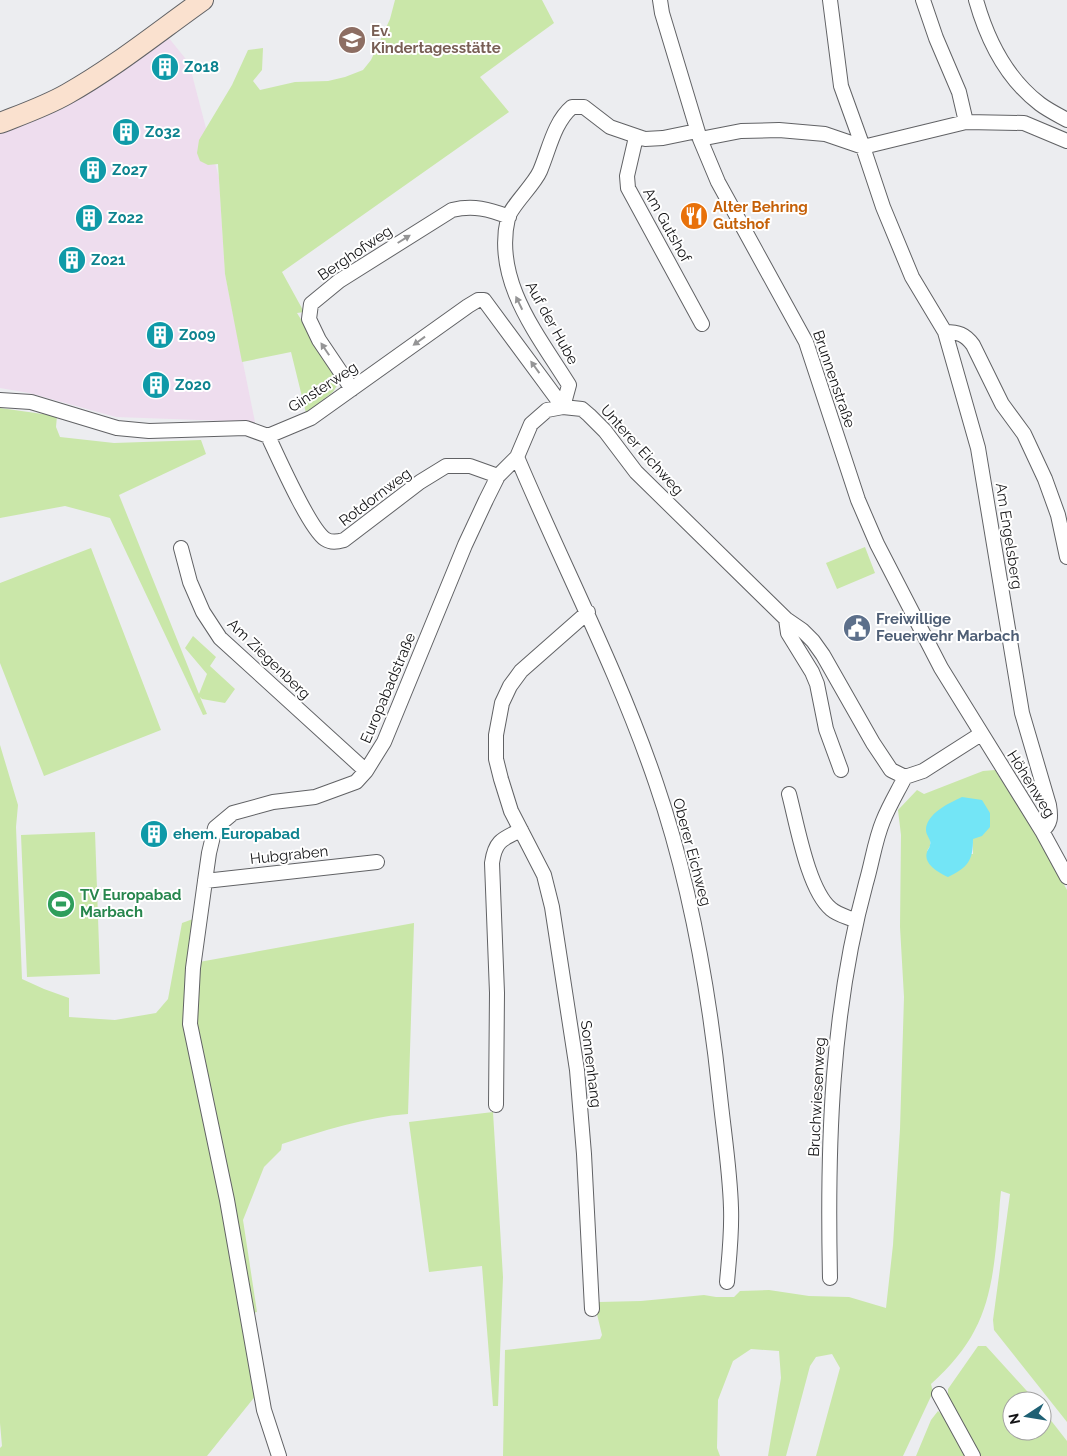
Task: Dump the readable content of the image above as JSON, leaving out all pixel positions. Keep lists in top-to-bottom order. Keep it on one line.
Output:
{"streets":{"street":["Am Gutshof","Berghofweg","Auf der Hube","Brunnenstraße","Ginsterweg","Unterer Eichweg","Rotdornweg","Am Engelsberg","Am Ziegenberg","Europabadstraße","Höhenweg","Oberer Eichweg","Hubgraben","Sonnenhang","Bruchwiesenweg"]},"crossings":[["Am Gutshof","Auf der Hube"],["Berghofweg","Auf der Hube"],["Berghofweg","Ginsterweg"],["Auf der Hube","Brunnenstraße"],["Auf der Hube","Ginsterweg"],["Auf der Hube","Unterer Eichweg"],["Brunnenstraße","Höhenweg"],["Ginsterweg","Unterer Eichweg"],["Ginsterweg","Rotdornweg"],["Unterer Eichweg","Bruchwiesenweg"],["Rotdornweg","Europabadstraße"],["Am Engelsberg","Höhenweg"],["Am Ziegenberg","Europabadstraße"],["Europabadstraße","Oberer Eichweg"],["Europabadstraße","Hubgraben"],["Oberer Eichweg","Sonnenhang"]],"one_way":["Auf der Hube"],"places":{"school or university":["Ev. Kindertagesstätte"],"building":["Z018","Z032","Z027","Z022","Z021","Z009","Z020","ehem. Europabad"],"restaurant":["Alter Behring Gutshof"],"public building":["Freiwillige Feuerwehr Marbach"],"sports":["TV Europabad Marbach"]},"north":"left"}
